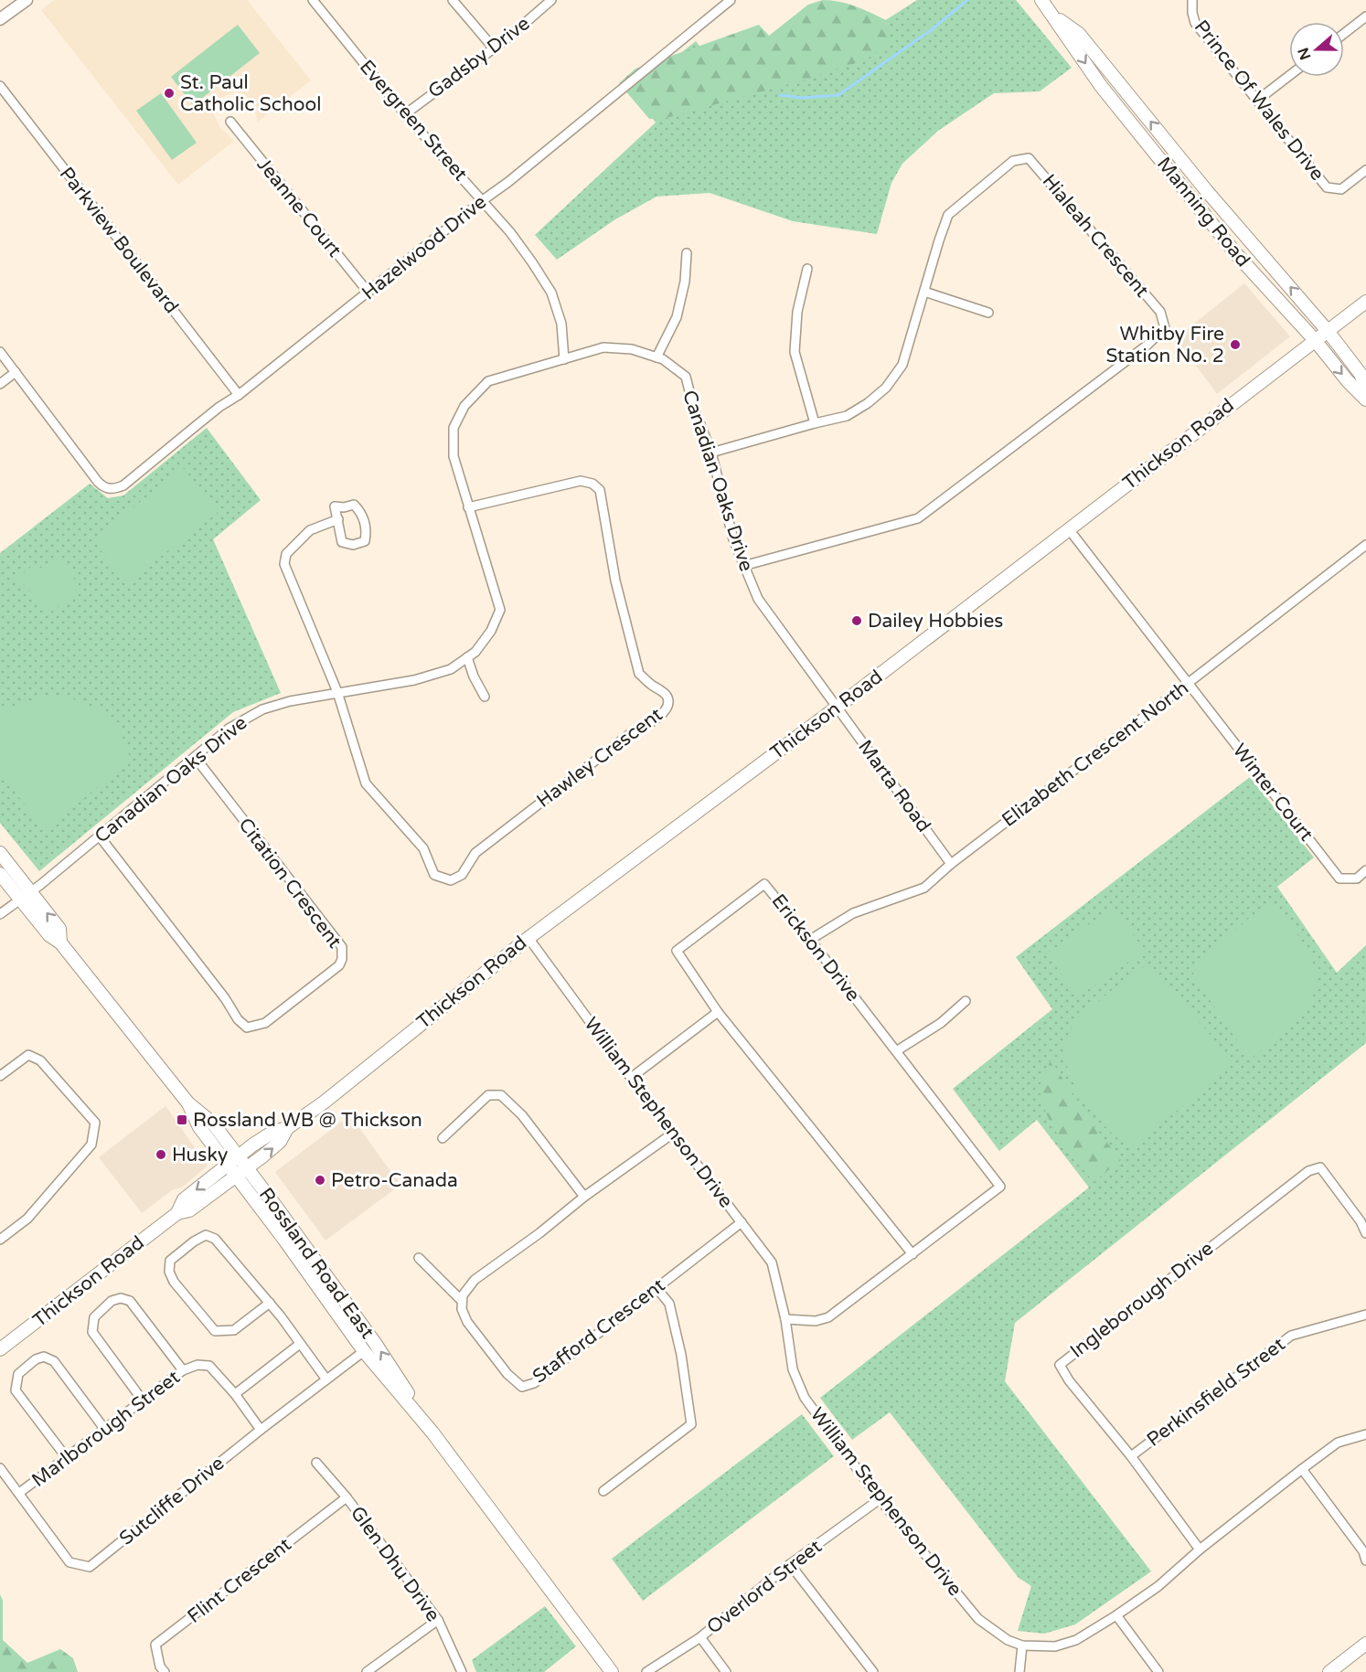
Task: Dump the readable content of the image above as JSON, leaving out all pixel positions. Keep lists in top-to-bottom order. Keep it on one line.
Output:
{"streets":{"main road":["Manning Road","Thickson Road","Rossland Road East"],"street":["Gadsby Drive","Prince Of Wales Drive","Evergreen Street","Jeanne Court","Hialeah Crescent","Parkview Boulevard","Hazelwood Drive","Canadian Oaks Drive","Elizabeth Crescent North","Hawley Crescent","Marta Road","Winter Court","Citation Crescent","Erickson Drive","William Stephenson Drive","Ingleborough Drive","Stafford Crescent","Perkinsfield Street","Marlborough Street","Sutcliffe Drive","Glen Dhu Drive","Flint Crescent","Overlord Street"]},"crossings":[["Gadsby Drive","Evergreen Street"],["Evergreen Street","Hazelwood Drive"],["Evergreen Street","Canadian Oaks Drive"],["Jeanne Court","Hazelwood Drive"],["Manning Road","Thickson Road"],["Hialeah Crescent","Canadian Oaks Drive"],["Parkview Boulevard","Hazelwood Drive"],["Thickson Road","Canadian Oaks Drive"],["Thickson Road","Marta Road"],["Thickson Road","Winter Court"],["Thickson Road","William Stephenson Drive"],["Thickson Road","Rossland Road East"],["Canadian Oaks Drive","Hawley Crescent"],["Canadian Oaks Drive","Marta Road"],["Canadian Oaks Drive","Citation Crescent"],["Canadian Oaks Drive","Rossland Road East"],["Elizabeth Crescent North","Marta Road"],["Elizabeth Crescent North","Winter Court"],["Elizabeth Crescent North","Erickson Drive"],["Erickson Drive","William Stephenson Drive"],["William Stephenson Drive","Ingleborough Drive"],["William Stephenson Drive","Stafford Crescent"],["William Stephenson Drive","Overlord Street"],["Rossland Road East","Sutcliffe Drive"],["Ingleborough Drive","Perkinsfield Street"],["Marlborough Street","Sutcliffe Drive"],["Glen Dhu Drive","Flint Crescent"]],"places":{"other":["St. Paul Catholic School","Whitby Fire Station No. 2","Dailey Hobbies","Husky","Petro-Canada"],"transit":["Rossland WB @ Thickson"]},"north":"left"}
